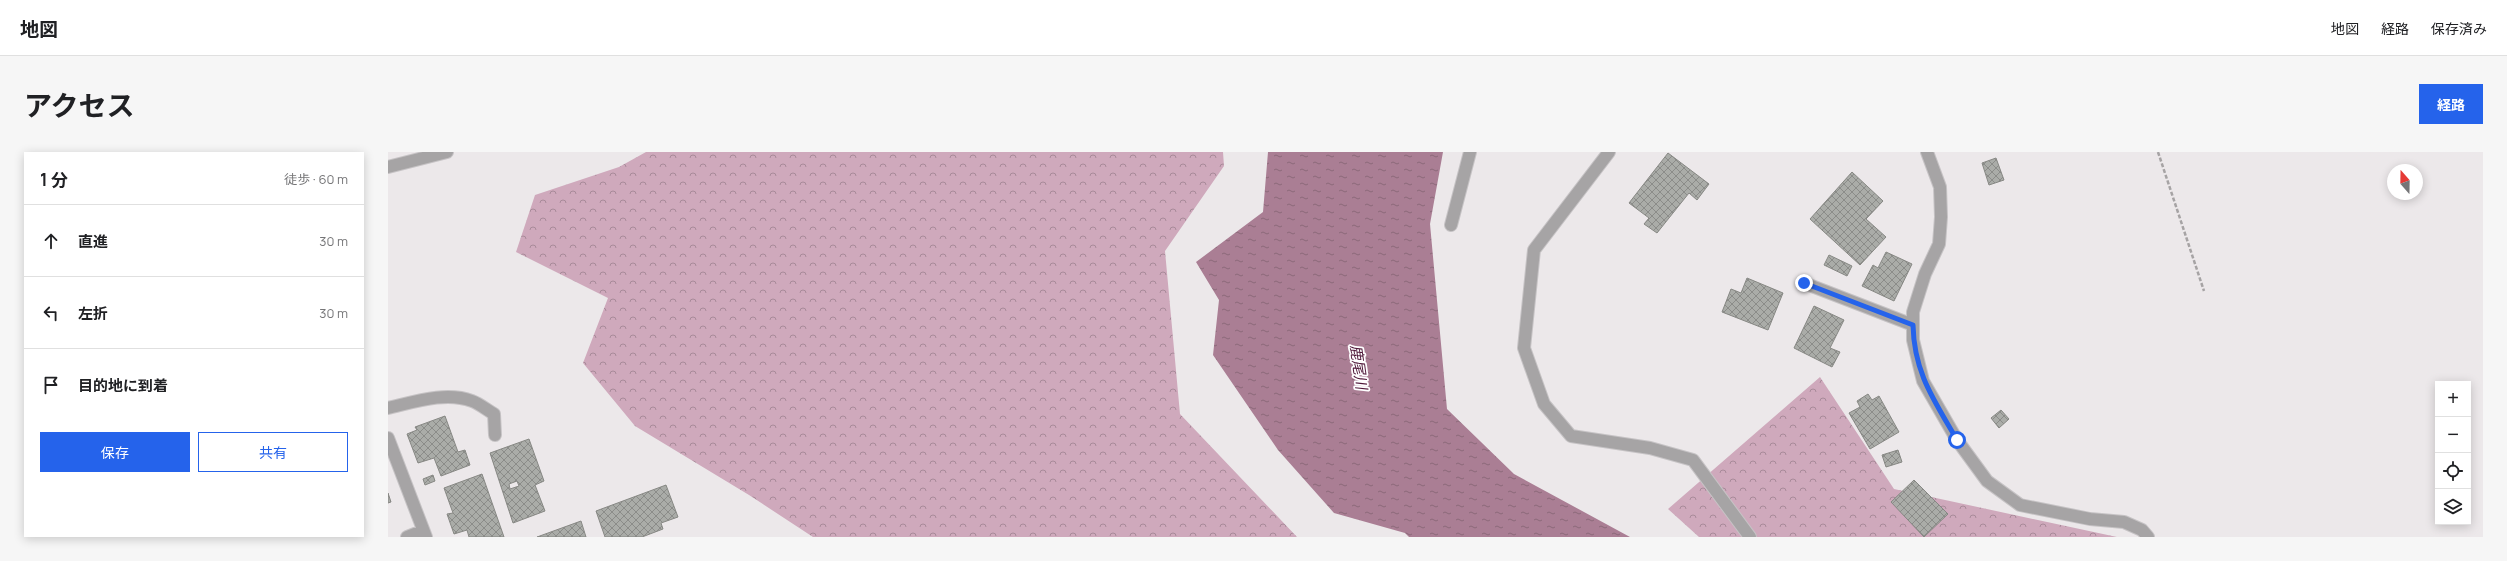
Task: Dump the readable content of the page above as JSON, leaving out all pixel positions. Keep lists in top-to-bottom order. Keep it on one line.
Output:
{"water":["鹿尾川"],"north":"top","page":{"header":"地図","nav":["地図","経路","保存済み"],"title":"アクセス","buttons":["経路",["保存","共有"]],"heading":["1 分","徒歩 · 60 m"],"list":[["直進","30 m"],["左折","30 m"],"目的地に到着"],"map_buttons":["+","−"]}}
